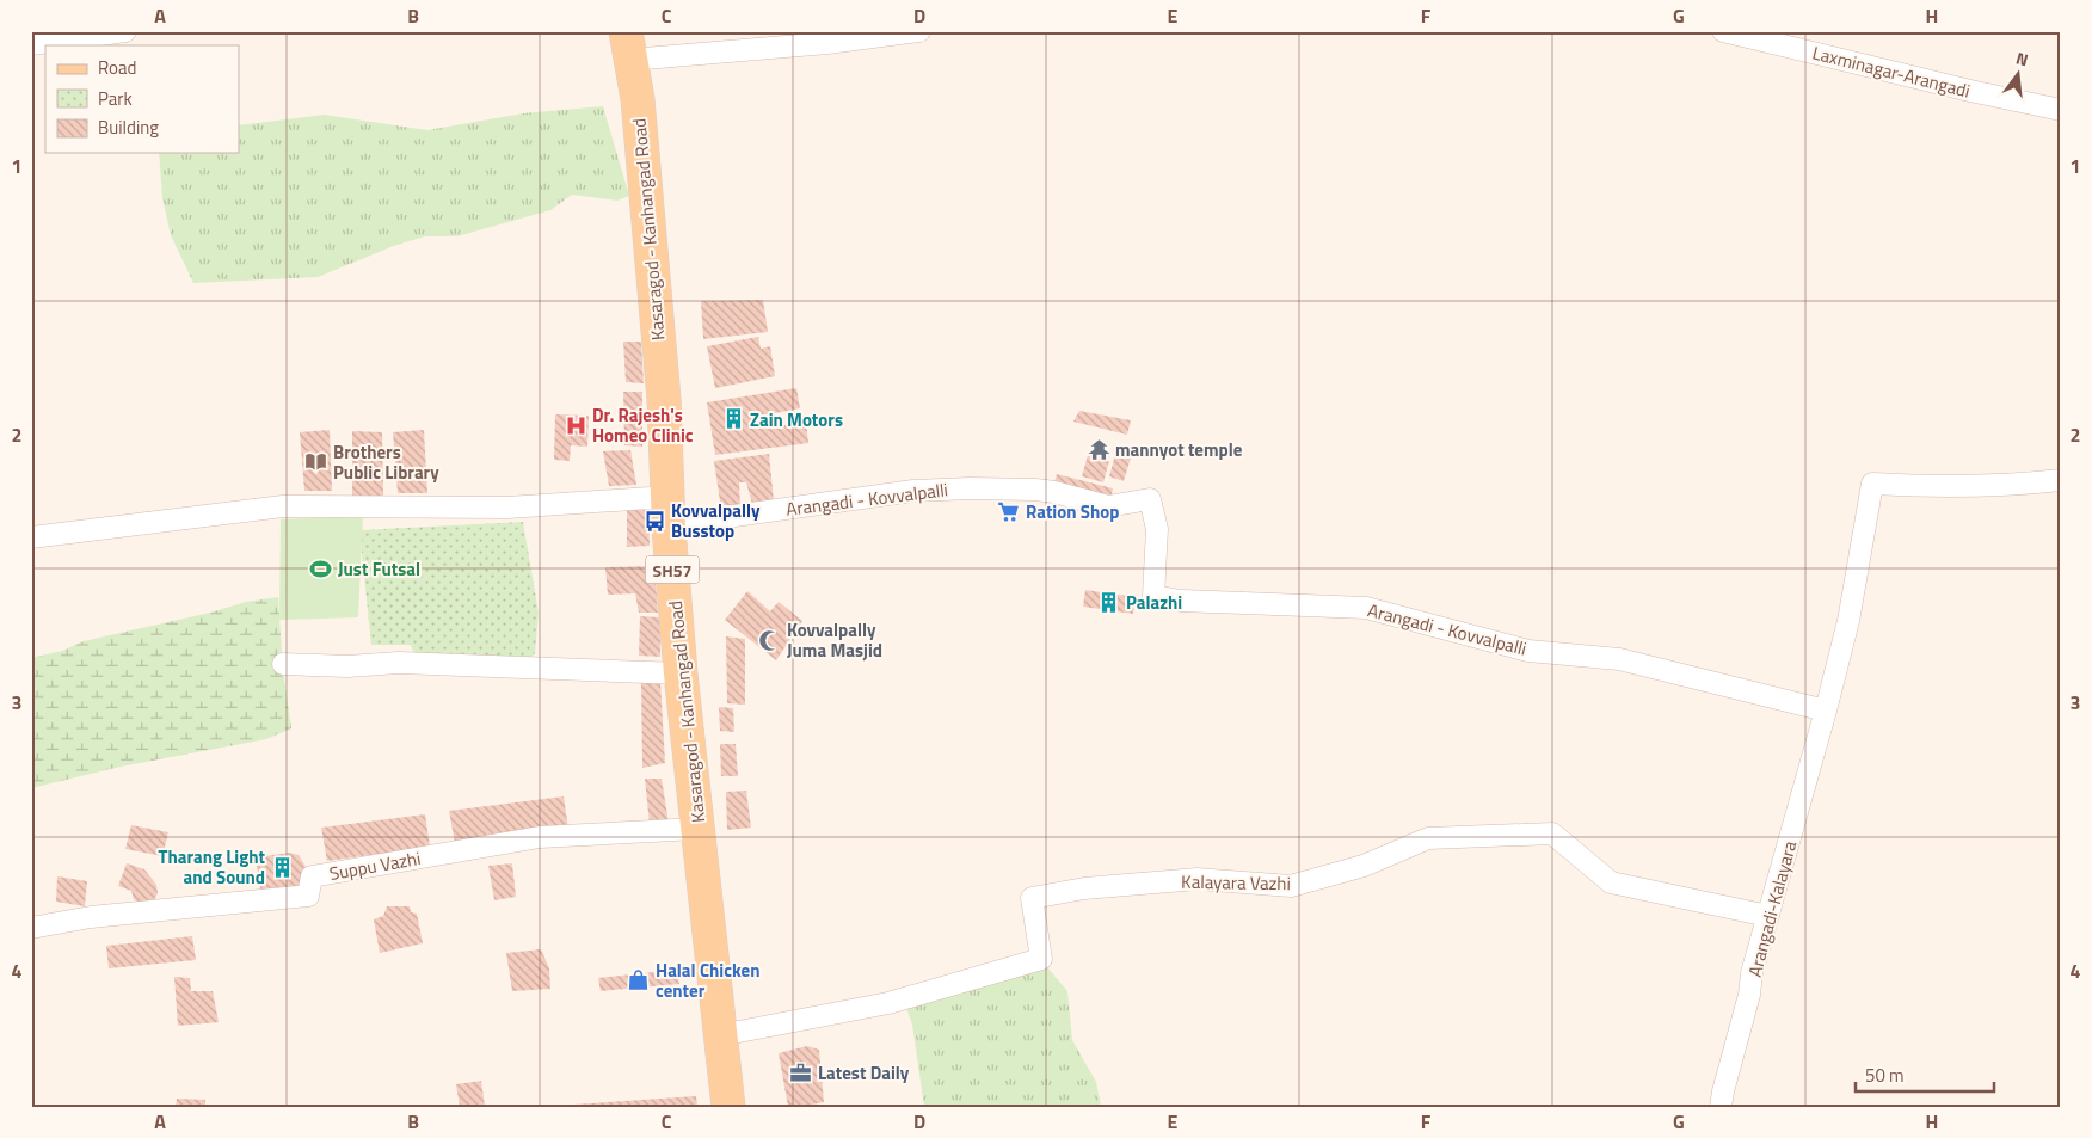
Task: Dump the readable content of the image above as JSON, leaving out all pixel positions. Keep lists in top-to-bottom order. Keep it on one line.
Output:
{"streets":{"main road":["Kasaragod - Kanhangad Road","SH57"],"street":["Laxminagar-Arangadi","Arangadi - Kovvalpalli","Suppu Vazhi","Kalayara Vazhi","Arangadi-Kalayara"]},"crossings":[["Kasaragod - Kanhangad Road","Arangadi - Kovvalpalli"],["Kasaragod - Kanhangad Road","Suppu Vazhi"],["Kasaragod - Kanhangad Road","Kalayara Vazhi"],["Arangadi - Kovvalpalli","Arangadi-Kalayara"],["Kalayara Vazhi","Arangadi-Kalayara"]],"places":{"building":["Zain Motors","Palazhi","Tharang Light and Sound"],"hospital":["Dr. Rajesh's Homeo Clinic"],"temple":["mannyot temple"],"library":["Brothers Public Library"],"supermarket":["Ration Shop"],"bus stop":["Kovvalpally Busstop"],"sports":["Just Futsal"],"mosque":["Kovvalpally Juma Masjid"],"shop":["Halal Chicken center"],"office":["Latest Daily"]},"legend":["Road","Park","Building"],"scale_bar":"50 m","north":"top","grid":{"columns":["A","B","C","D","E","F","G","H"],"rows":["1","2","3","4"]}}
